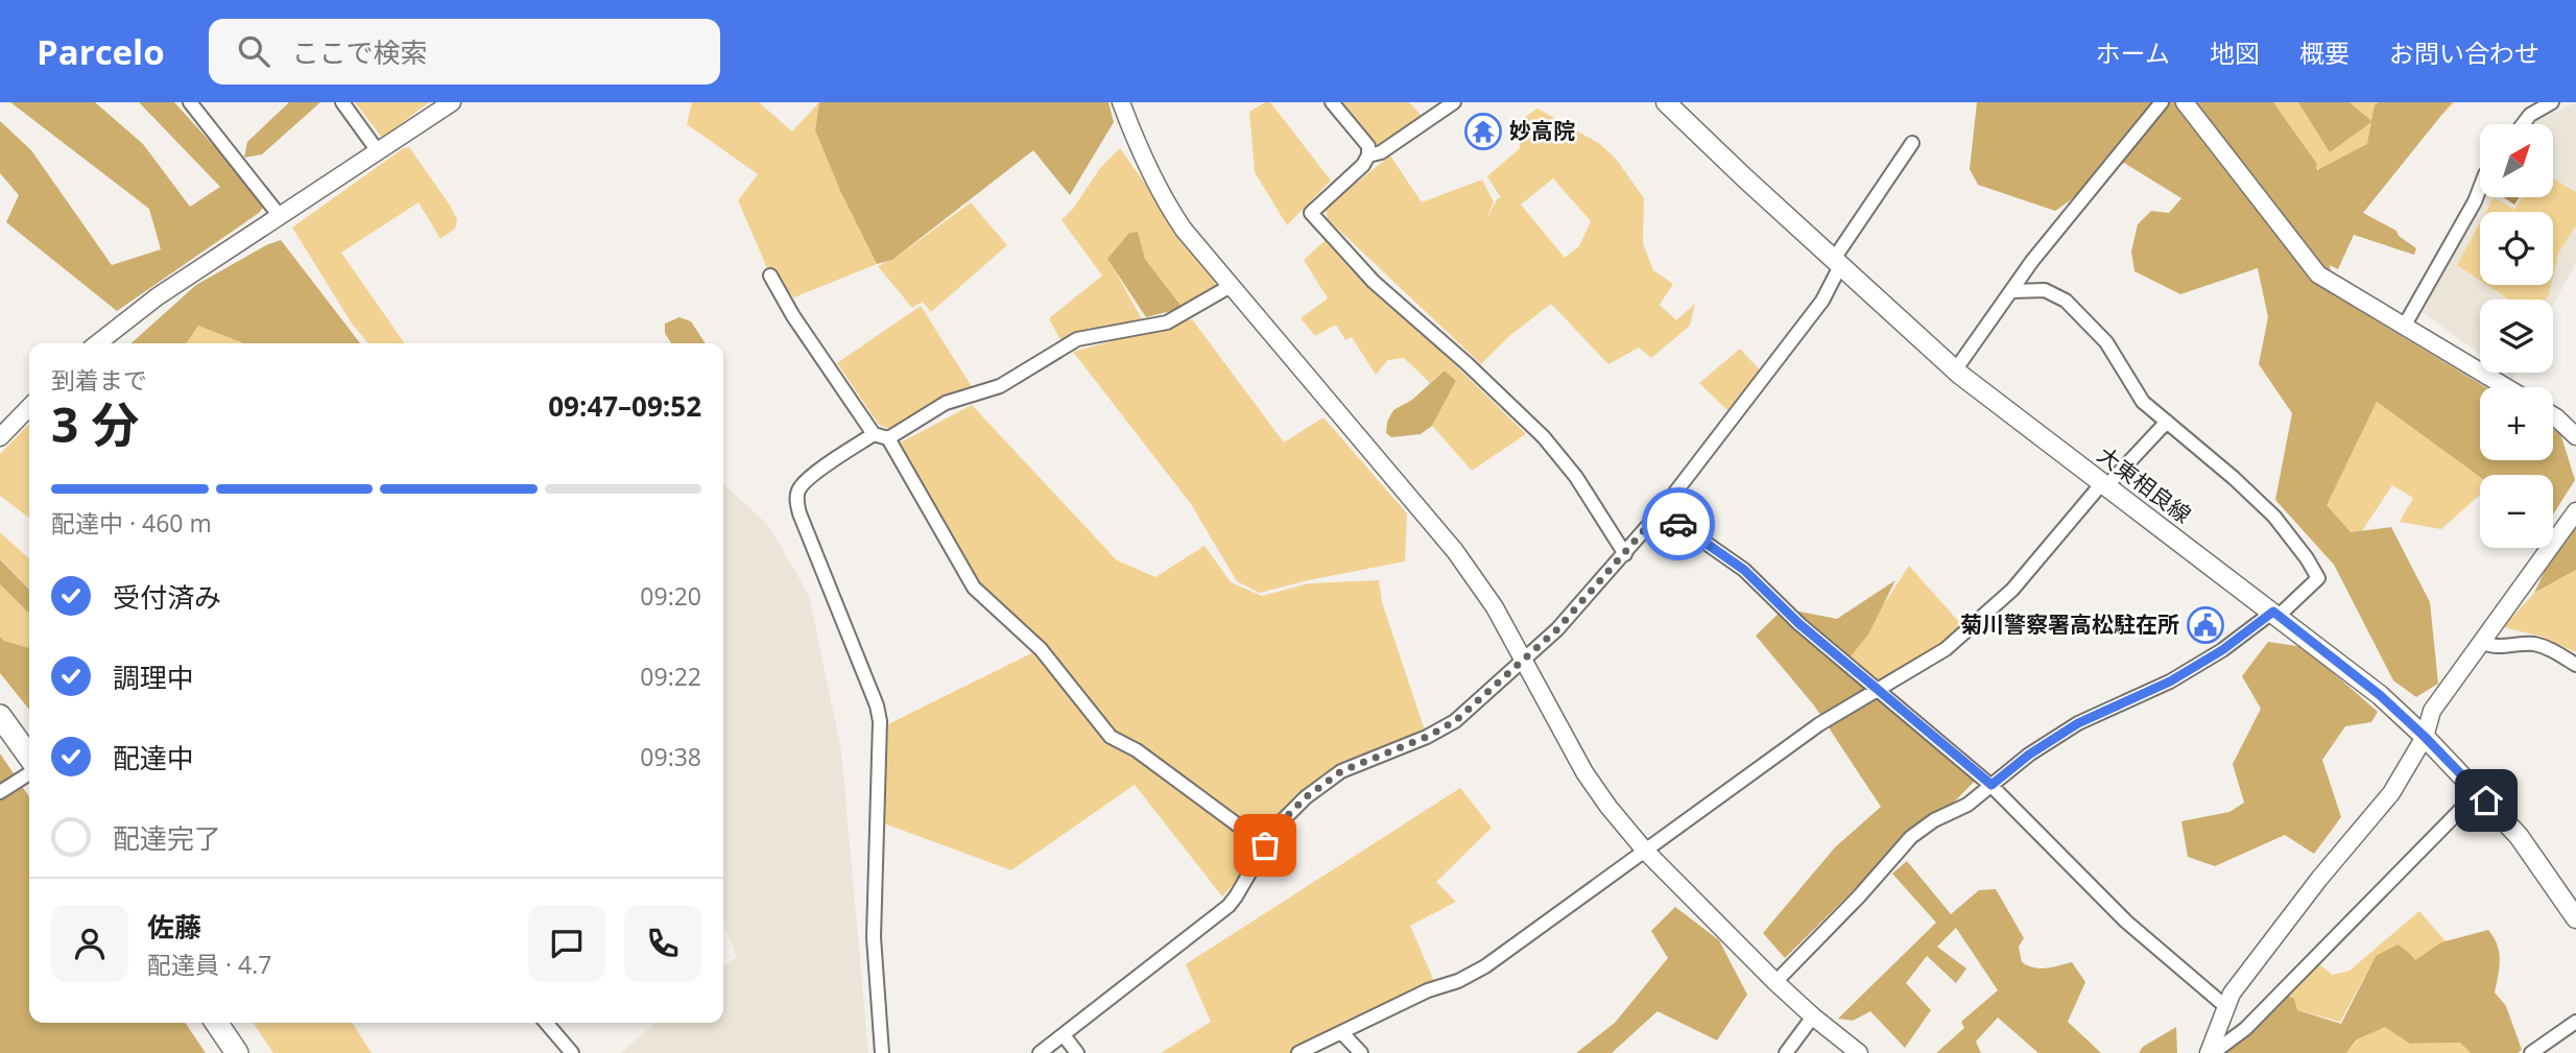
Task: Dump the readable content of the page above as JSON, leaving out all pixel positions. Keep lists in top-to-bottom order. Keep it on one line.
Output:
{"streets":{"main road":["大東相良線"]},"places":{"temple":["妙高院"],"public building":["菊川警察署高松駐在所"]},"north":"top right","page":{"header":"Parcelo","search":"ここで検索","nav":["ホーム","地図","概要","お問い合わせ"],"map_buttons":["+","−"],"heading":["3 分","到着まで","09:47–09:52"],"panel":["佐藤","配達員 · 4.7"],"bar":"配達中 · 460 m","list":[["受付済み","09:20"],["調理中","09:22"],["配達中","09:38"],"配達完了"]}}
